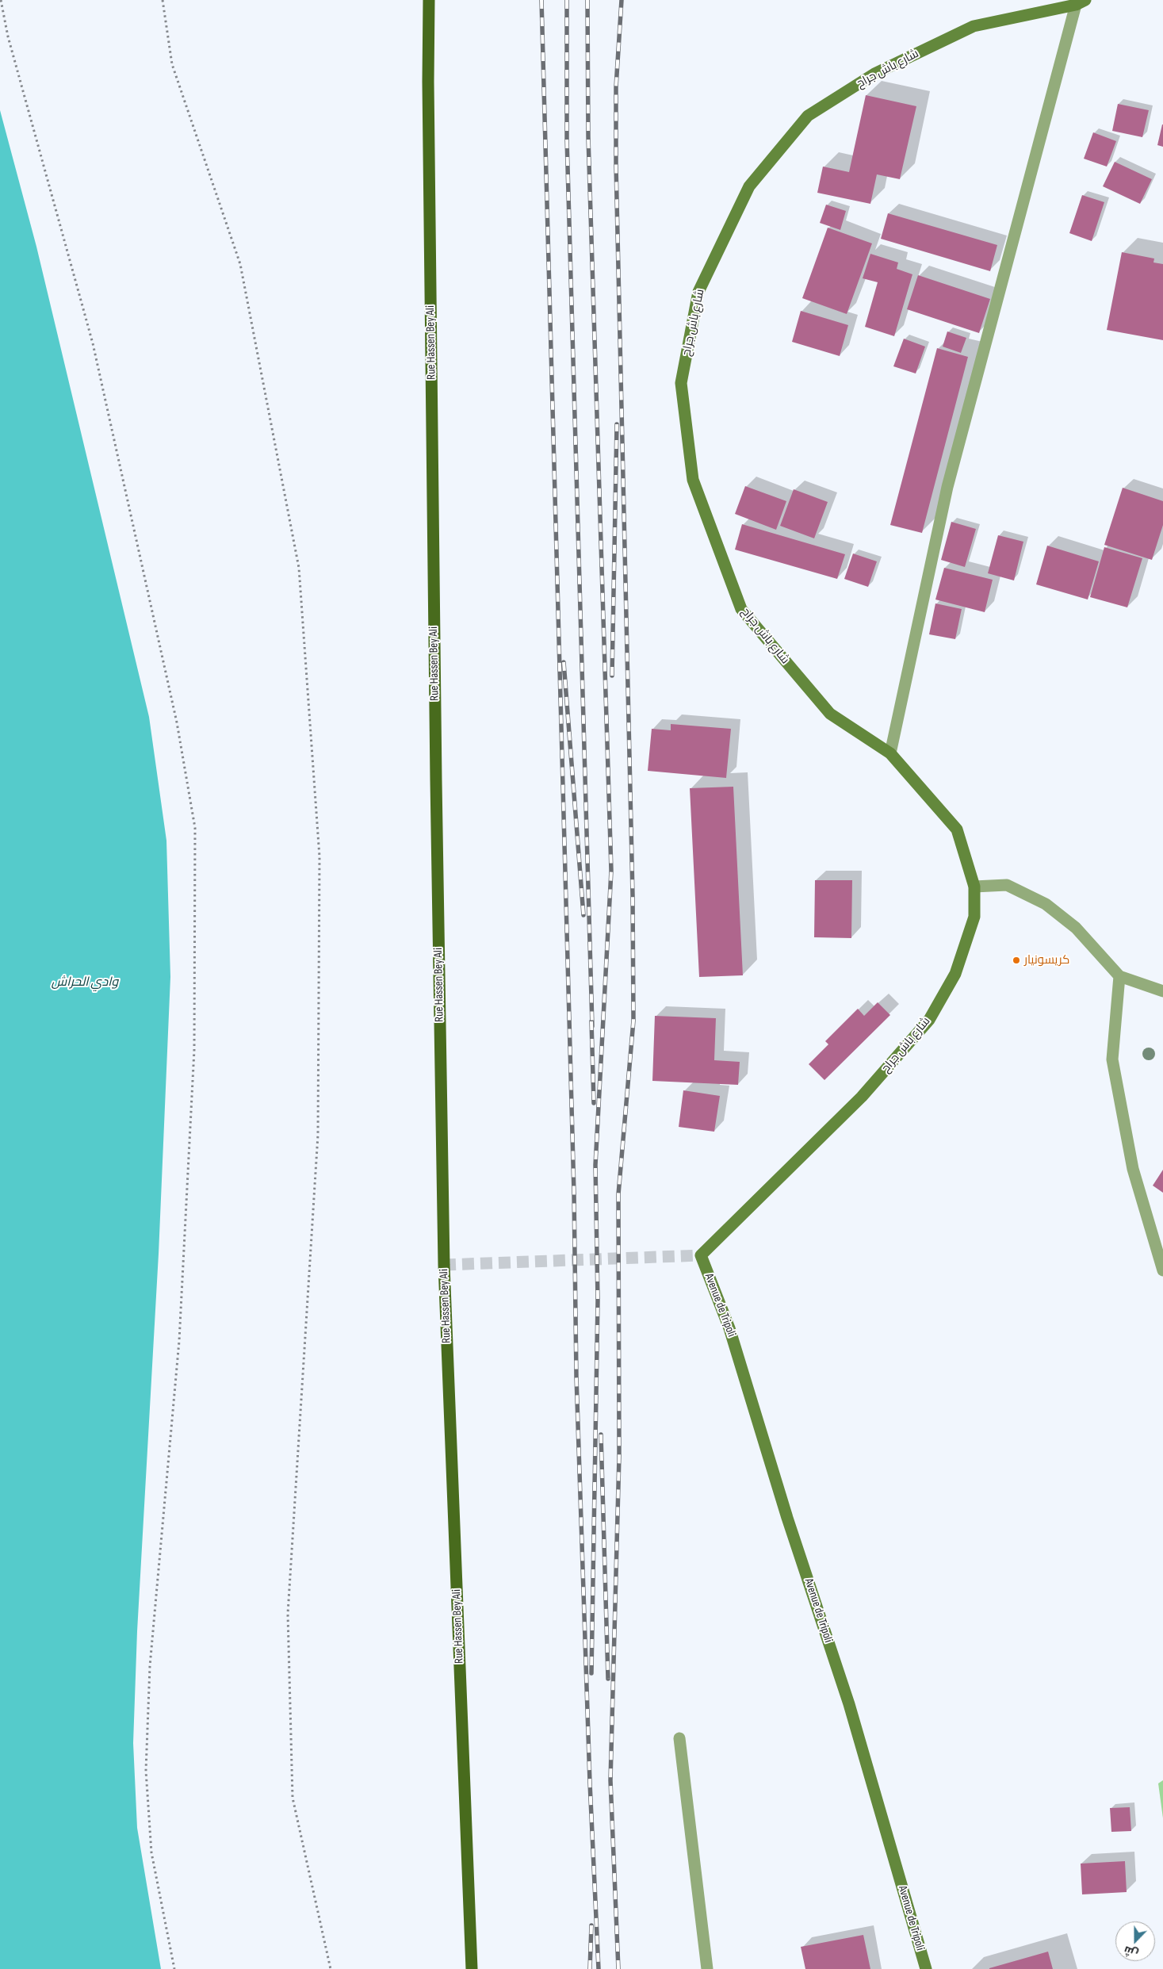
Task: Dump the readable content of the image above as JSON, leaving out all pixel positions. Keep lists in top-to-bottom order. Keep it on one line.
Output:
{"streets":{"main road":["شارع باش جراح","Rue Hassen Bey Ali","Avenue de Tripoli"]},"crossings":[["شارع باش جراح","Avenue de Tripoli"]],"water":["وادي الحراش"],"places":["كريسونيار"],"north":"bottom"}
